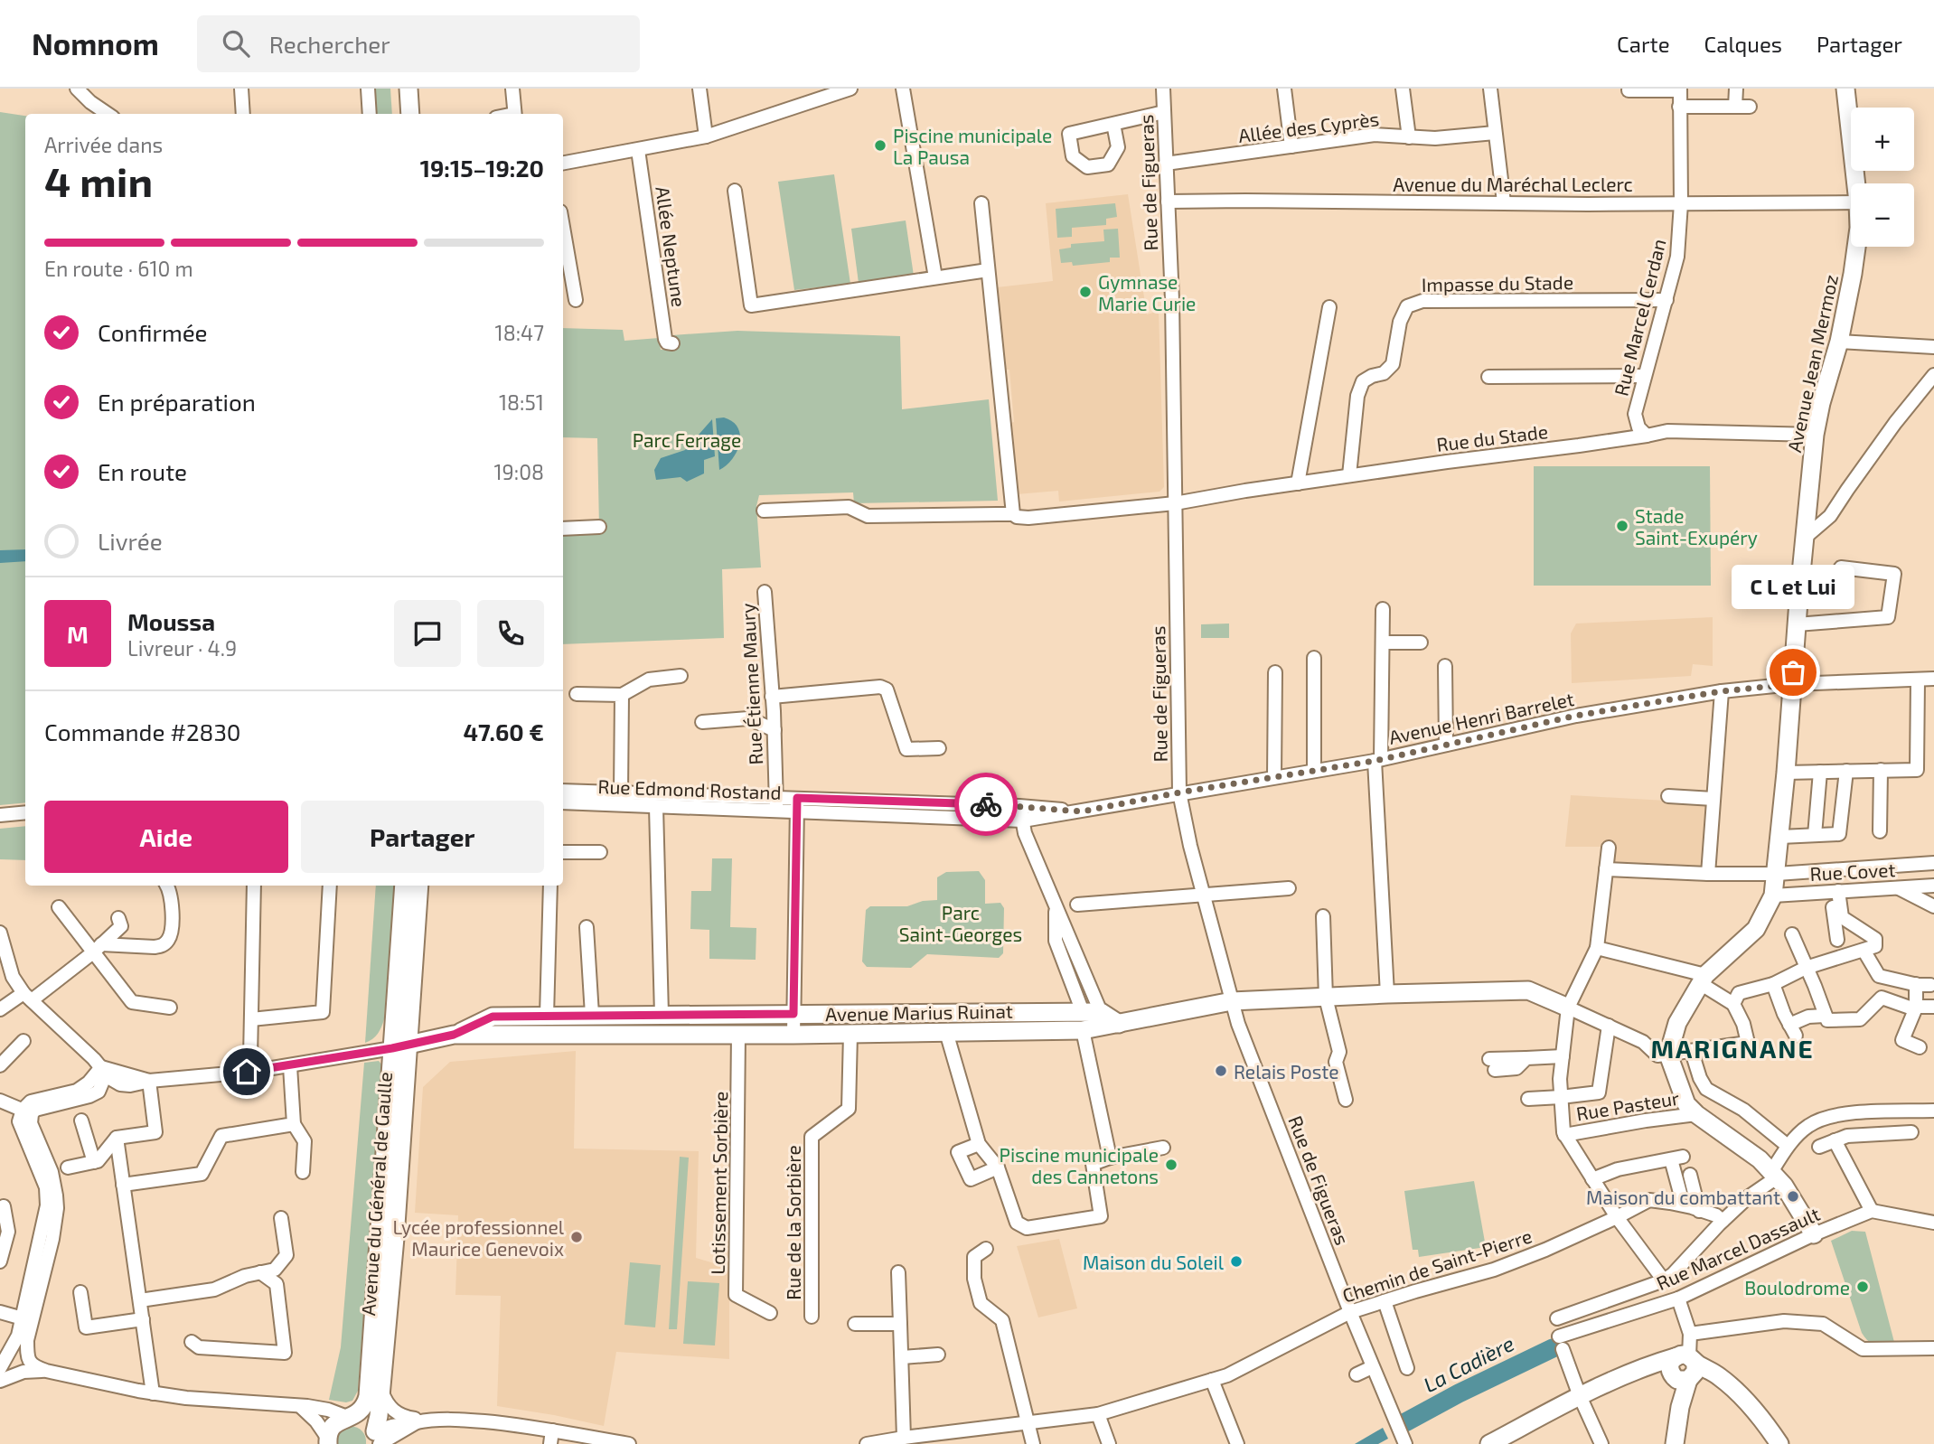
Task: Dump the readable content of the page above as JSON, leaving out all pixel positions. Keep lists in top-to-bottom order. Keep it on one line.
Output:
{"streets":{"street":["Allée des Cyprès","Rue de Figueras","Avenue du Maréchal Leclerc","Allée Neptune","Impasse du Stade","Rue Marcel Cerdan","Avenue Jean Mermoz","Rue du Stade","Rue Étienne Maury","Avenue Henri Barrelet","Rue Edmond Rostand","Rue Covet","Avenue Marius Ruinat","Rue Pasteur","Lotissement Sorbière","Avenue du Général de Gaulle","Rue de la Sorbière","Rue Marcel Dassault","Chemin de Saint-Pierre"]},"crossings":[["Allée des Cyprès","Rue de Figueras"],["Rue de Figueras","Avenue du Maréchal Leclerc"],["Rue de Figueras","Rue du Stade"],["Rue de Figueras","Avenue Henri Barrelet"],["Rue de Figueras","Rue Edmond Rostand"],["Rue de Figueras","Avenue Marius Ruinat"],["Rue de Figueras","Chemin de Saint-Pierre"],["Avenue du Maréchal Leclerc","Rue Marcel Cerdan"],["Impasse du Stade","Rue Marcel Cerdan"],["Impasse du Stade","Rue du Stade"],["Rue Marcel Cerdan","Rue du Stade"],["Avenue Jean Mermoz","Rue du Stade"],["Avenue Jean Mermoz","Avenue Henri Barrelet"],["Avenue Jean Mermoz","Rue Covet"],["Rue Étienne Maury","Rue Edmond Rostand"],["Avenue Henri Barrelet","Rue Edmond Rostand"],["Avenue Marius Ruinat","Lotissement Sorbière"],["Avenue Marius Ruinat","Avenue du Général de Gaulle"],["Avenue Marius Ruinat","Rue de la Sorbière"]],"districts":["MARIGNANE"],"water":["La Cadière"],"parks":["Parc Ferrage","Parc Saint-Georges"],"places":["Piscine municipale La Pausa","Gymnase Marie Curie","Stade Saint-Exupéry","C L et Lui","Relais Poste","Piscine municipale des Cannetons","Maison du combattant","Lycée professionnel Maurice Genevoix","Maison du Soleil","Boulodrome"],"page":{"header":"Nomnom","search":"Rechercher","nav":["Carte","Calques","Partager"],"map_buttons":["+","−"],"heading":["4 min","Arrivée dans","19:15–19:20"],"panel":["Moussa","Livreur · 4.9","Commande #2830","47.60 €"],"bar":"En route · 610 m","list":[["Confirmée","18:47"],["En préparation","18:51"],["En route","19:08"],"Livrée"],"bubble":"C L et Lui","round":"M","buttons":["Aide","Partager"]}}
